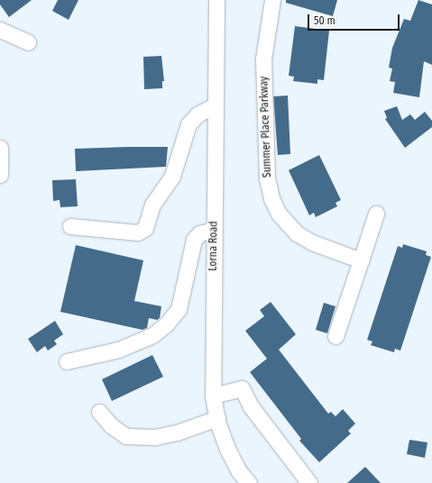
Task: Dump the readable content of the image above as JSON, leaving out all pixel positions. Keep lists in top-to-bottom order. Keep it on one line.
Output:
{"streets":{"street":["Summer Place Parkway","Lorna Road"]},"scale_bar":"50 m"}
